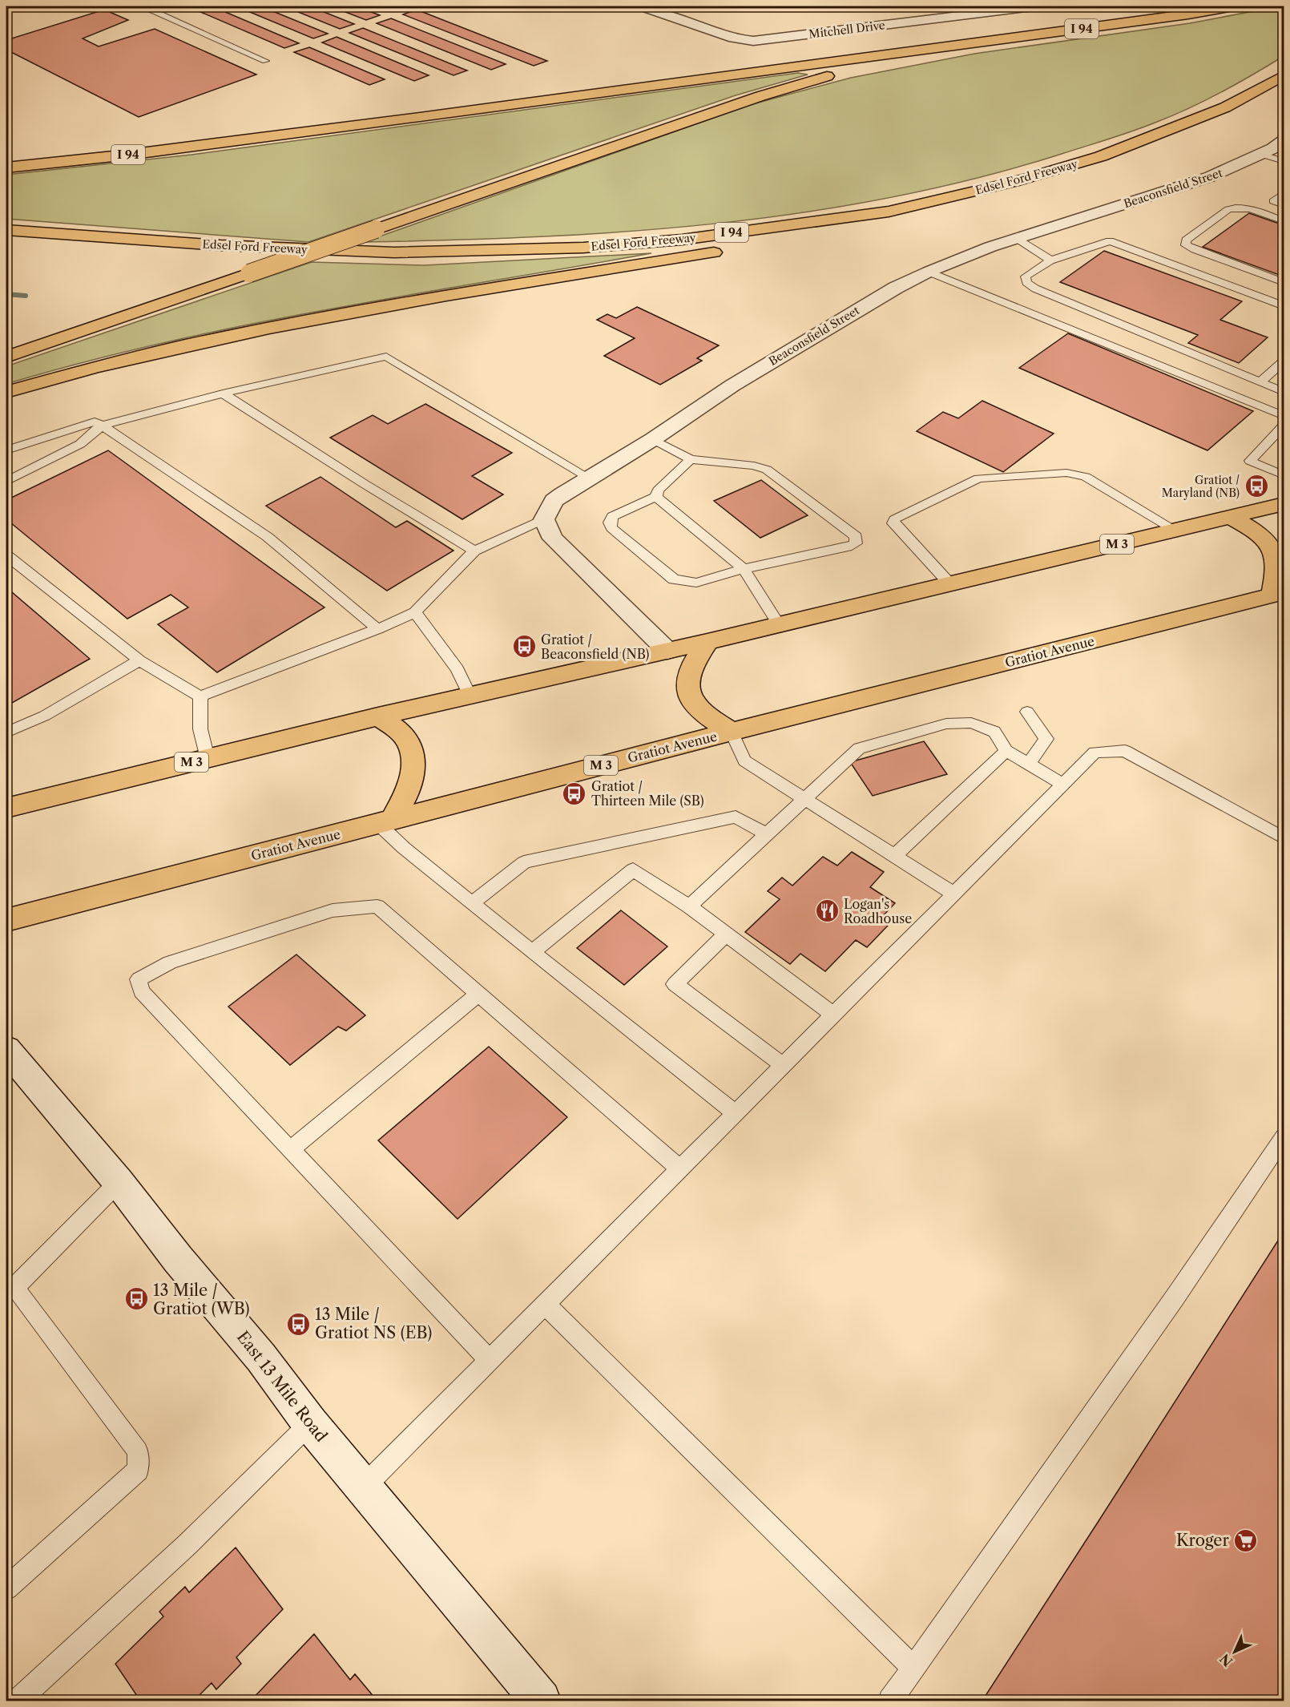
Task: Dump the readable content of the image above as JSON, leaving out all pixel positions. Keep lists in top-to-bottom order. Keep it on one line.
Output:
{"streets":{"main road":["I 94","Edsel Ford Freeway","M 3","Gratiot Avenue"],"street":["Mitchell Drive","Beaconsfield Street","East 13 Mile Road"]},"places":{"bus stop":["Gratiot / Maryland (NB)","Gratiot / Beaconsfield (NB)","Gratiot / Thirteen Mile (SB)","13 Mile / Gratiot (WB)","13 Mile / Gratiot NS (EB)"],"restaurant":["Logan's Roadhouse"],"supermarket":["Kroger"]},"north":"bottom left"}
